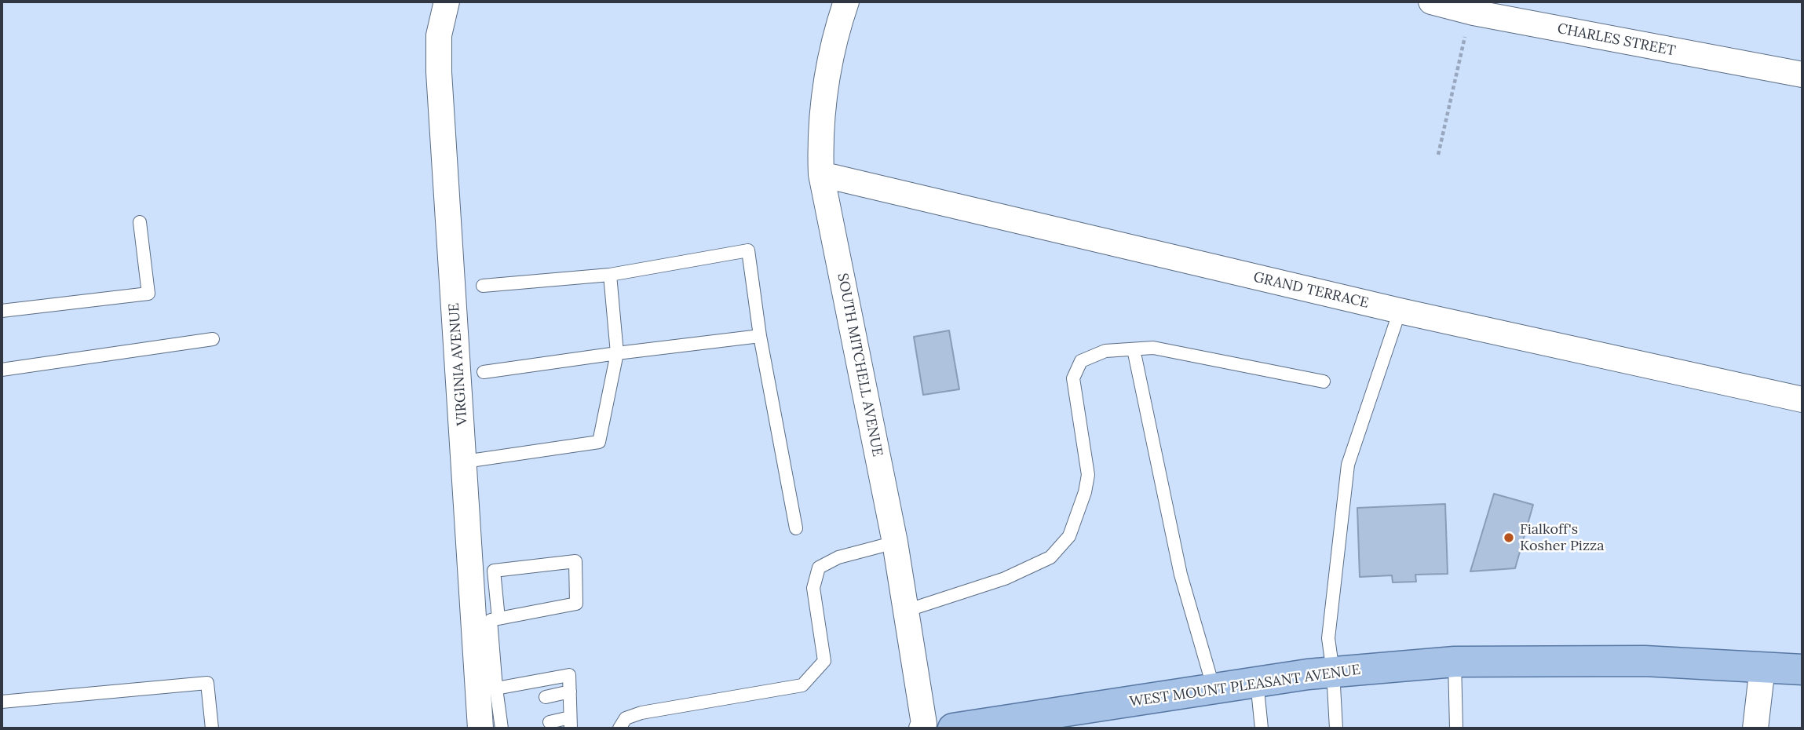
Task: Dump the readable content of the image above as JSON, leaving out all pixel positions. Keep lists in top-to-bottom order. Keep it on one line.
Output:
{"streets":{"main road":["WEST MOUNT PLEASANT AVENUE"],"street":["CHARLES STREET","GRAND TERRACE","VIRGINIA AVENUE","SOUTH MITCHELL AVENUE"]},"crossings":[["GRAND TERRACE","SOUTH MITCHELL AVENUE"]],"places":["Fialkoff's Kosher Pizza"]}
